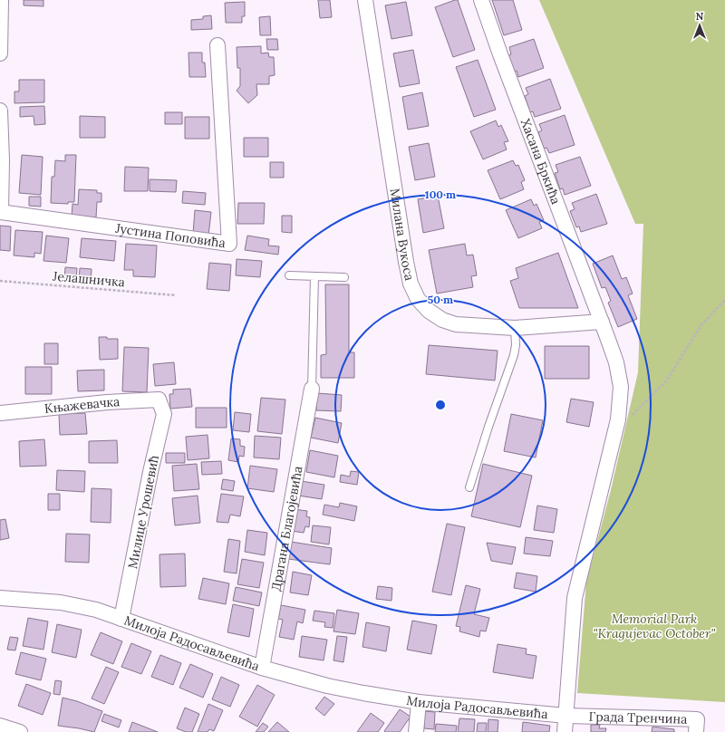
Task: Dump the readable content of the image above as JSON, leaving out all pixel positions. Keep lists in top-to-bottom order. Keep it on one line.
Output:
{"streets":{"street":["Хасана Бркића","Јустина Поповића","Милана Вукоса","Књажевачка","Милице Урошевић","Драгана Благојевића","Милоја Радосављевића","Града Тренчина"],"path":["Јелашничка"]},"crossings":[["Хасана Бркића","Милана Вукоса"],["Хасана Бркића","Милоја Радосављевића"],["Милана Вукоса","Милоја Радосављевића"],["Књажевачка","Милице Урошевић"],["Милице Урошевић","Милоја Радосављевића"],["Драгана Благојевића","Милоја Радосављевића"],["Милоја Радосављевића","Града Тренчина"]],"parks":["Memorial Park \"Kragujevac October\""],"north":"top","rings":["100 m","50 m"]}
